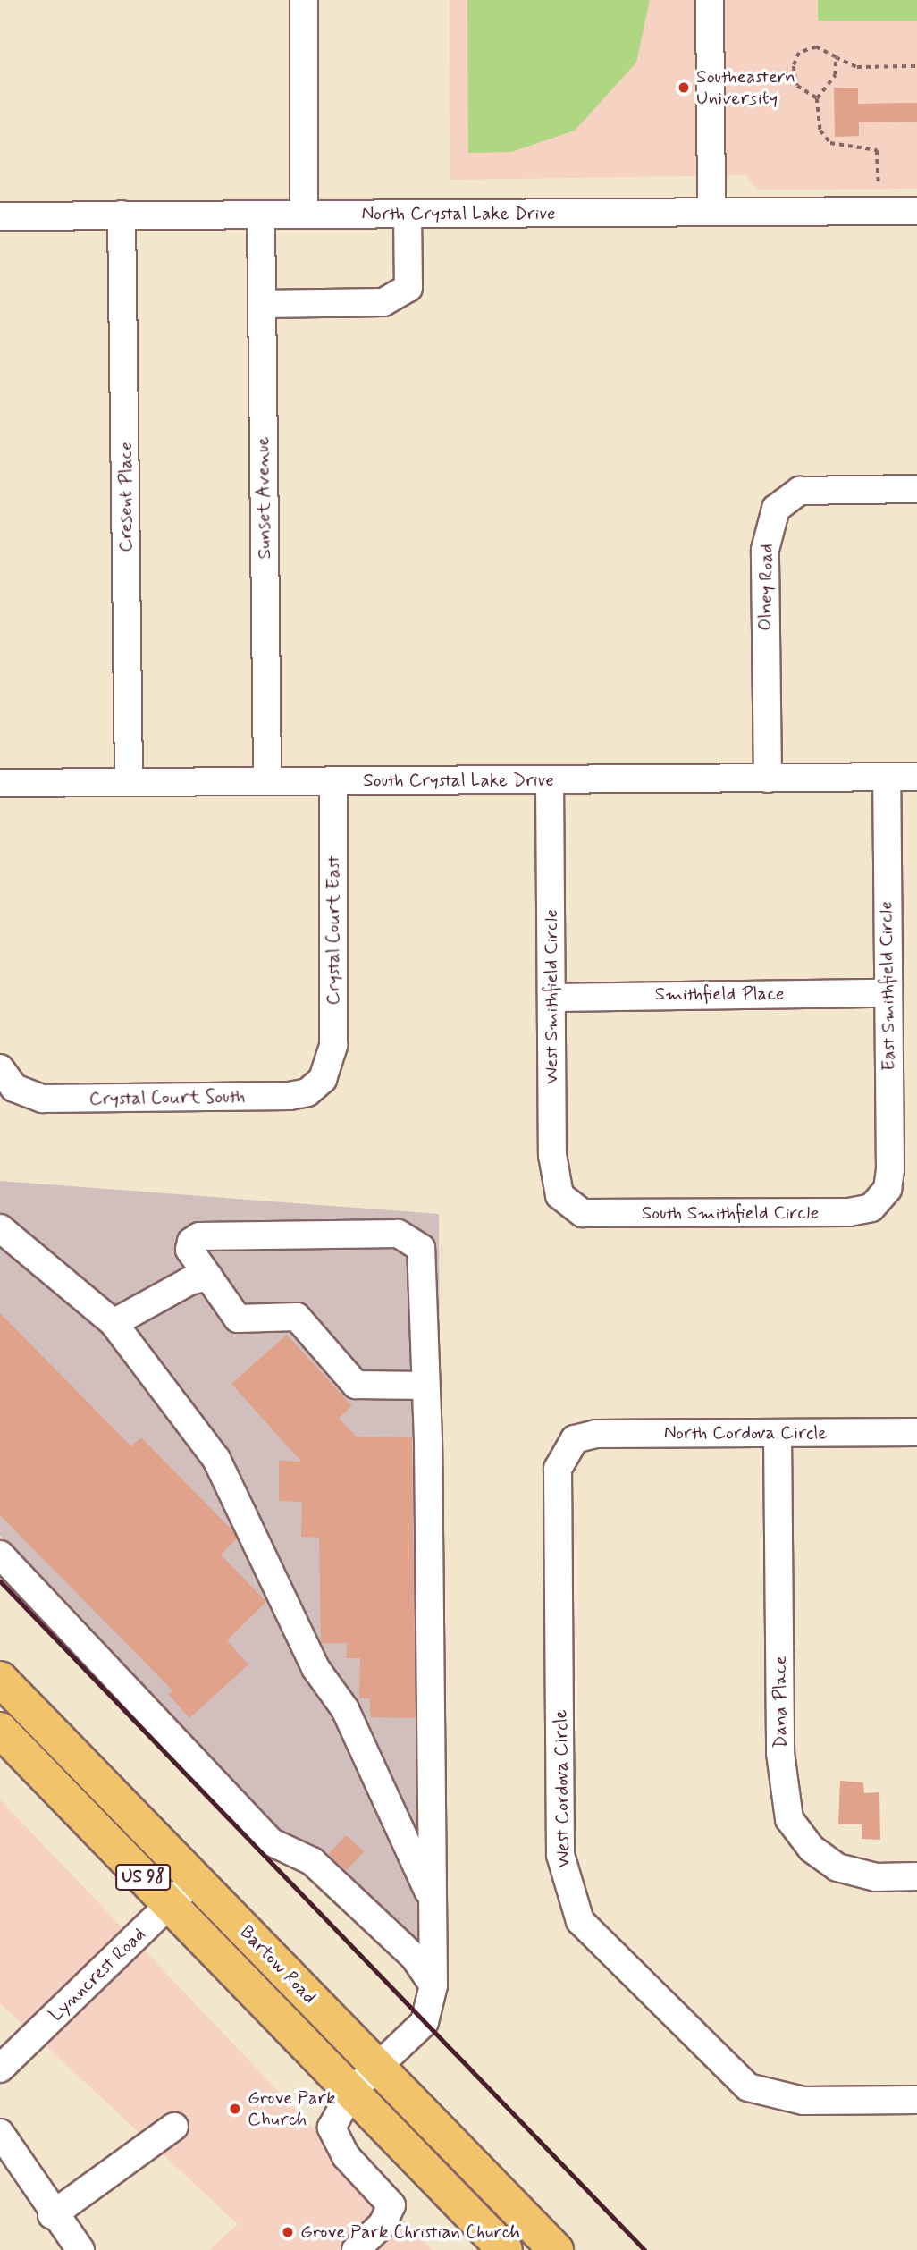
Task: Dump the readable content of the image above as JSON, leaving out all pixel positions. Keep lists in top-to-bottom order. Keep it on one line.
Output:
{"streets":{"main road":["US 98","Bartow Road"],"street":["North Crystal Lake Drive","Cresent Place","Sunset Avenue","Olney Road","South Crystal Lake Drive","Crystal Court East","East Smithfield Circle","Smithfield Place","West Smithfield Circle","Crystal Court South","South Smithfield Circle","North Cordova Circle","Dana Place","West Cordova Circle","Lynncrest Road"]},"crossings":[["North Crystal Lake Drive","Cresent Place"],["North Crystal Lake Drive","Sunset Avenue"],["Cresent Place","South Crystal Lake Drive"],["Sunset Avenue","South Crystal Lake Drive"],["Olney Road","South Crystal Lake Drive"],["South Crystal Lake Drive","Crystal Court East"],["South Crystal Lake Drive","East Smithfield Circle"],["South Crystal Lake Drive","West Smithfield Circle"],["Crystal Court East","Crystal Court South"],["East Smithfield Circle","Smithfield Place"],["East Smithfield Circle","South Smithfield Circle"],["Smithfield Place","West Smithfield Circle"],["West Smithfield Circle","South Smithfield Circle"],["North Cordova Circle","Dana Place"],["North Cordova Circle","West Cordova Circle"],["Bartow Road","Lynncrest Road"]],"places":["Southeastern University","Grove Park Church","Grove Park Christian Church"]}
